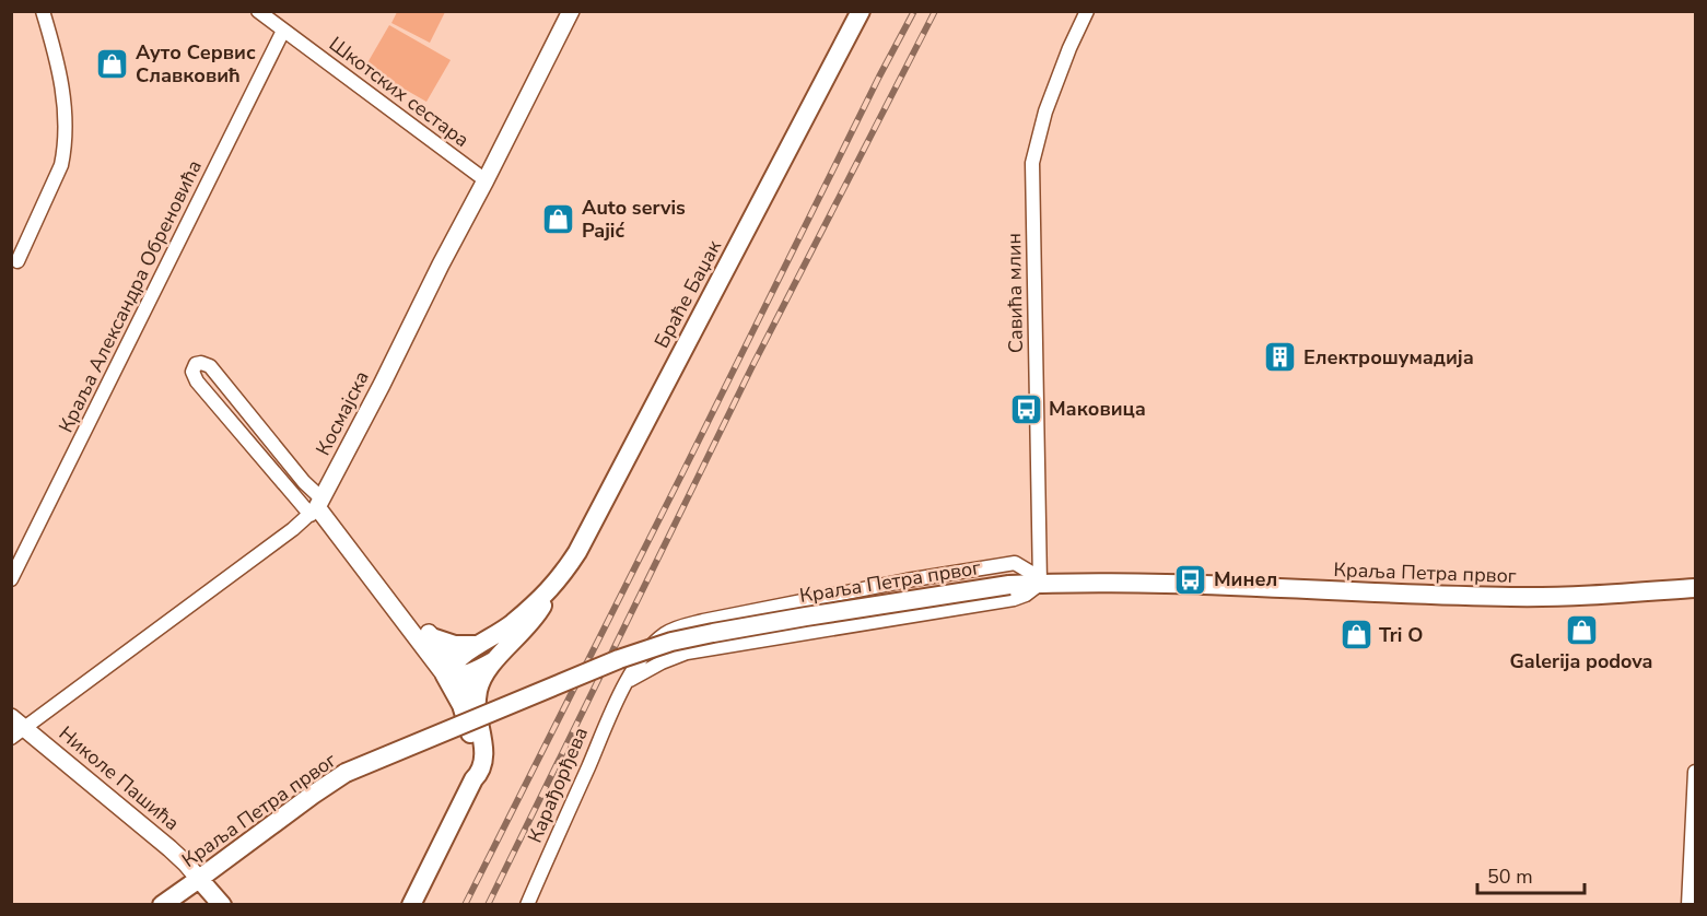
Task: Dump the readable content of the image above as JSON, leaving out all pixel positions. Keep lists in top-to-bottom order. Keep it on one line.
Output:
{"streets":{"main road":["Браће Баџак","Краља Петра првог","Николе Пашића"],"street":["Шкотских сестара","Савића млин","Краља Александра Обреновића","Космајска","Карађорђева"]},"crossings":[["Шкотских сестара","Краља Александра Обреновића"],["Шкотских сестара","Космајска"],["Савића млин","Краља Петра првог"],["Савића млин","Карађорђева"],["Космајска","Николе Пашића"],["Краља Петра првог","Николе Пашића"],["Краља Петра првог","Карађорђева"]],"places":{"shop":["Ауто Сервис Славковић","Auto servis Pajić","Galerija podova","Tri O"],"building":["Електрошумадија"],"bus stop":["Маковица","Минел"]},"scale_bar":"50 m"}
